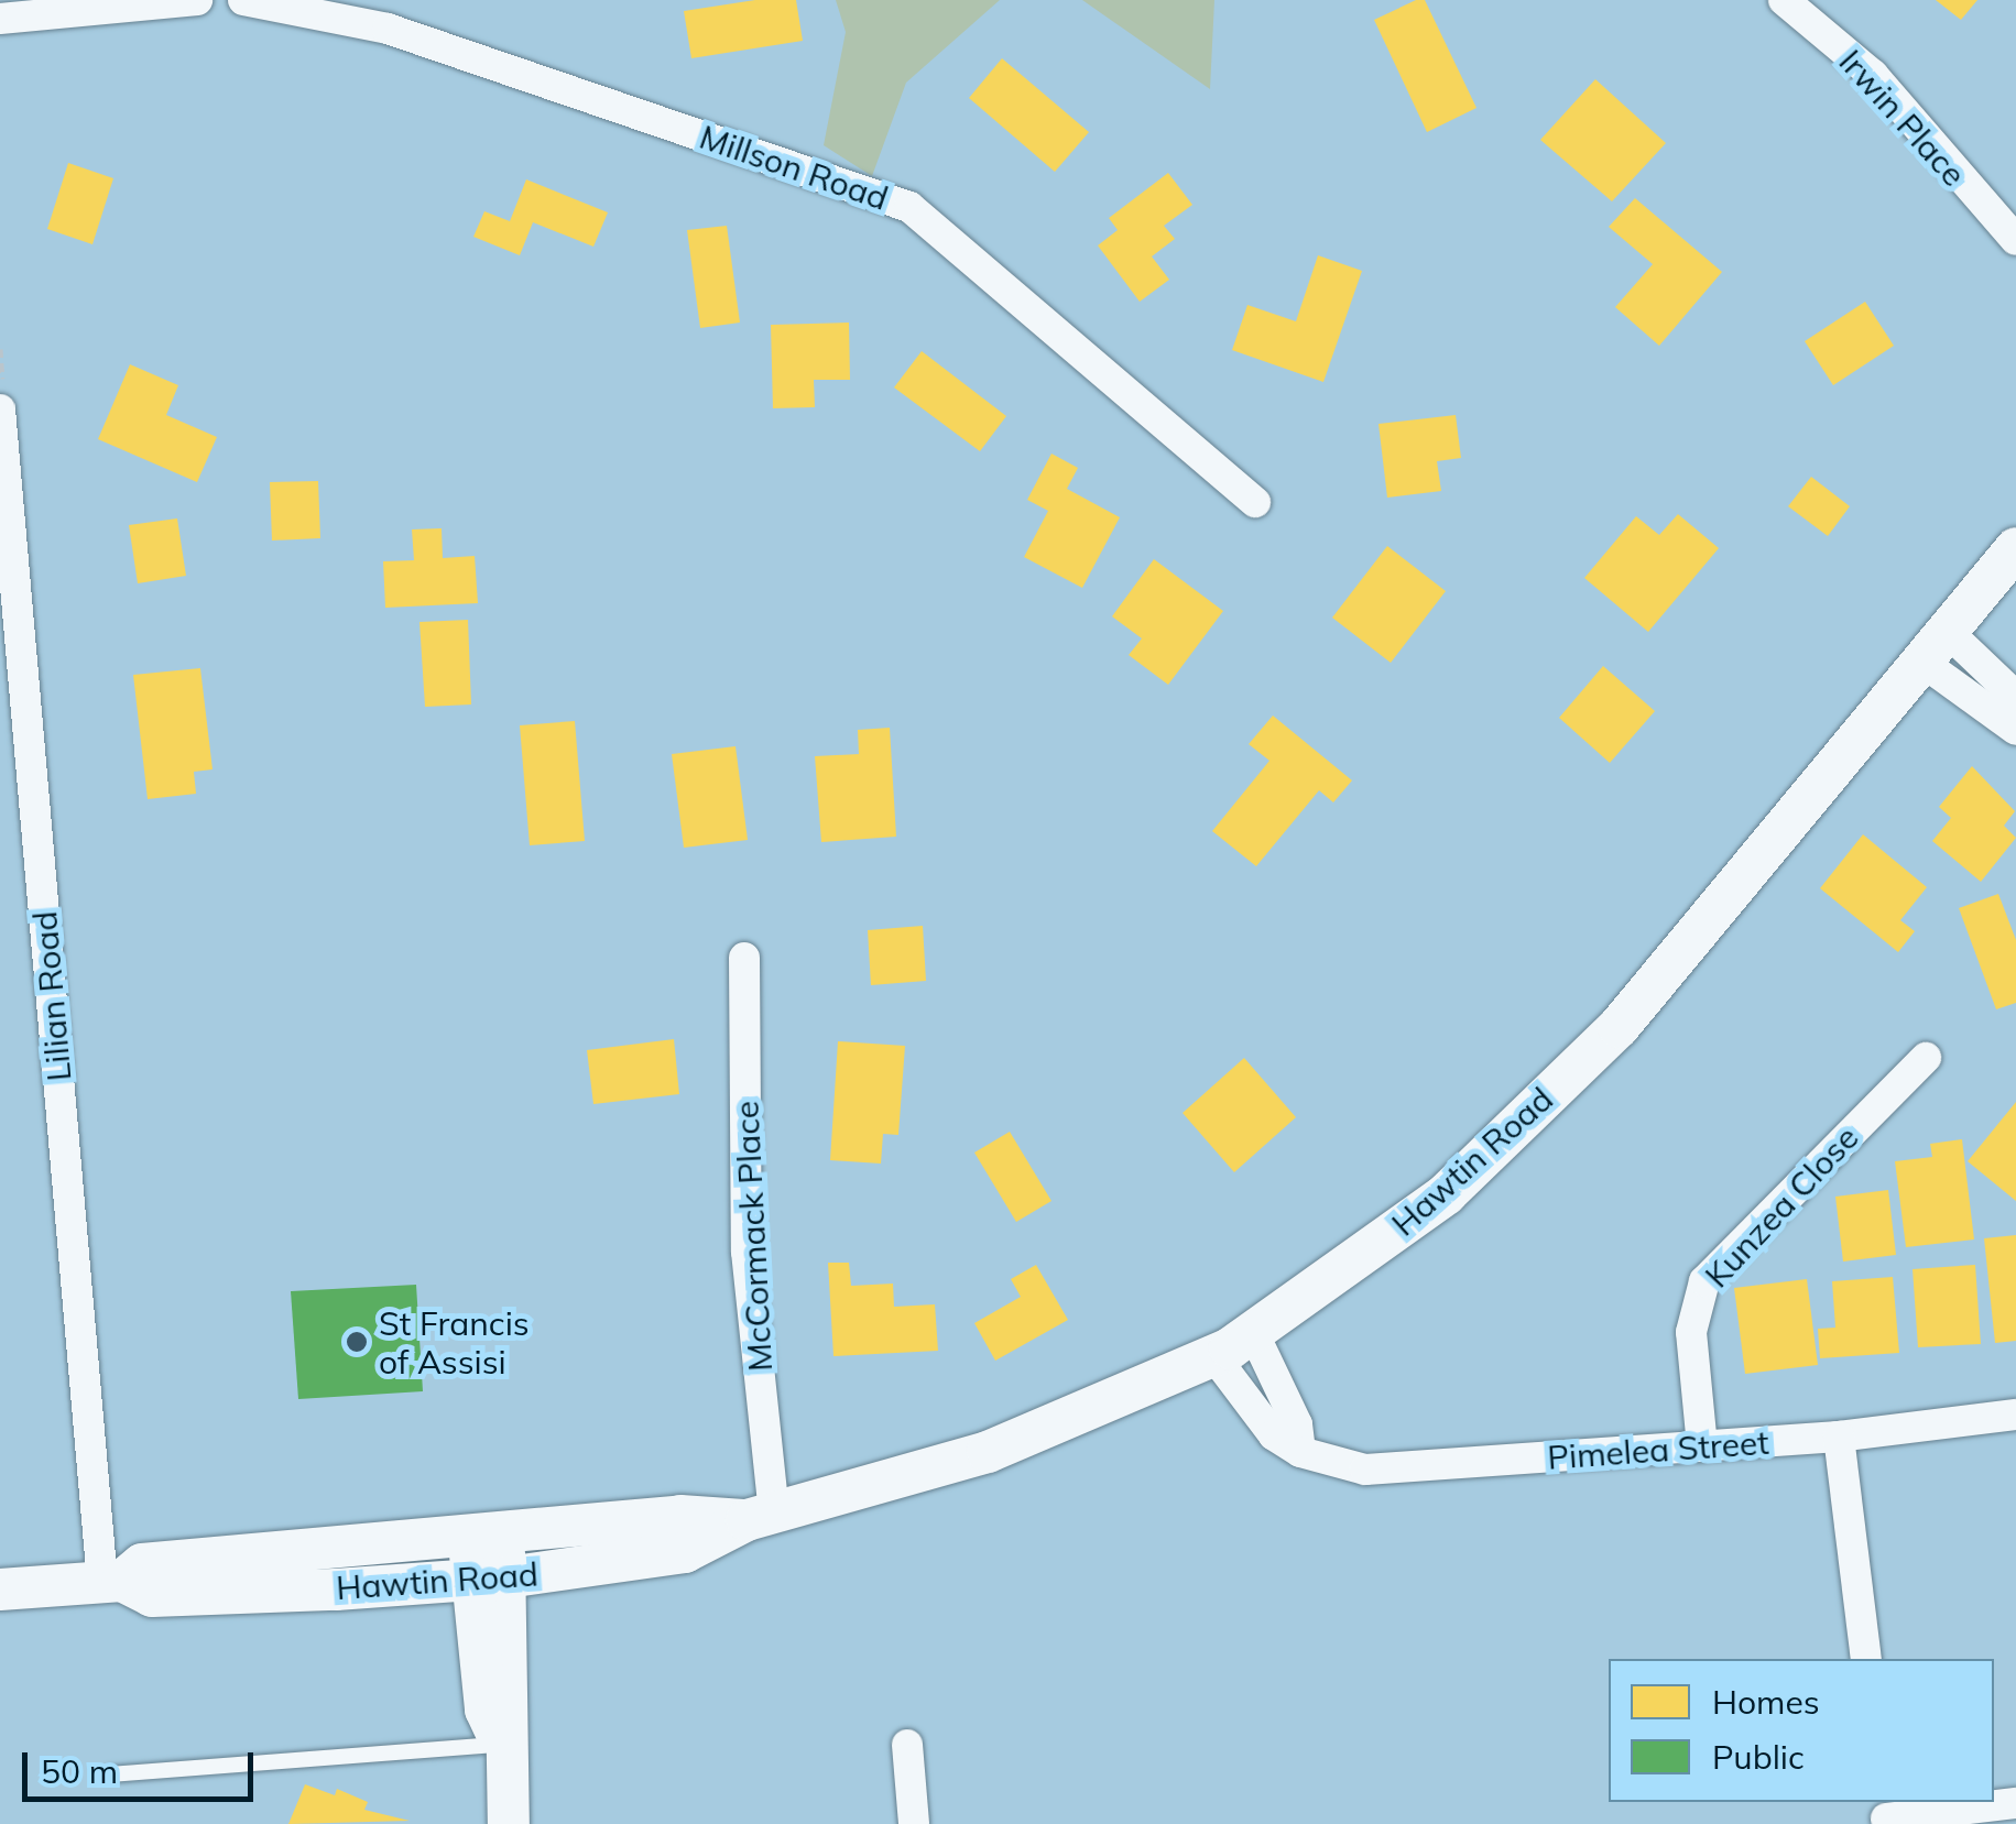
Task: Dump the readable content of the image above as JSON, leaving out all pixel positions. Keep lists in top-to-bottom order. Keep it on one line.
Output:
{"streets":{"main road":["Hawtin Road"],"street":["Irwin Place","Millson Road","Lilian Road","Kunzea Close","McCormack Place","Pimelea Street"]},"crossings":[["Lilian Road","Hawtin Road"],["Hawtin Road","McCormack Place"],["Hawtin Road","Pimelea Street"],["Kunzea Close","Pimelea Street"]],"places":["St Francis of Assisi"],"legend":["Homes","Public"],"scale_bar":"50 m"}
